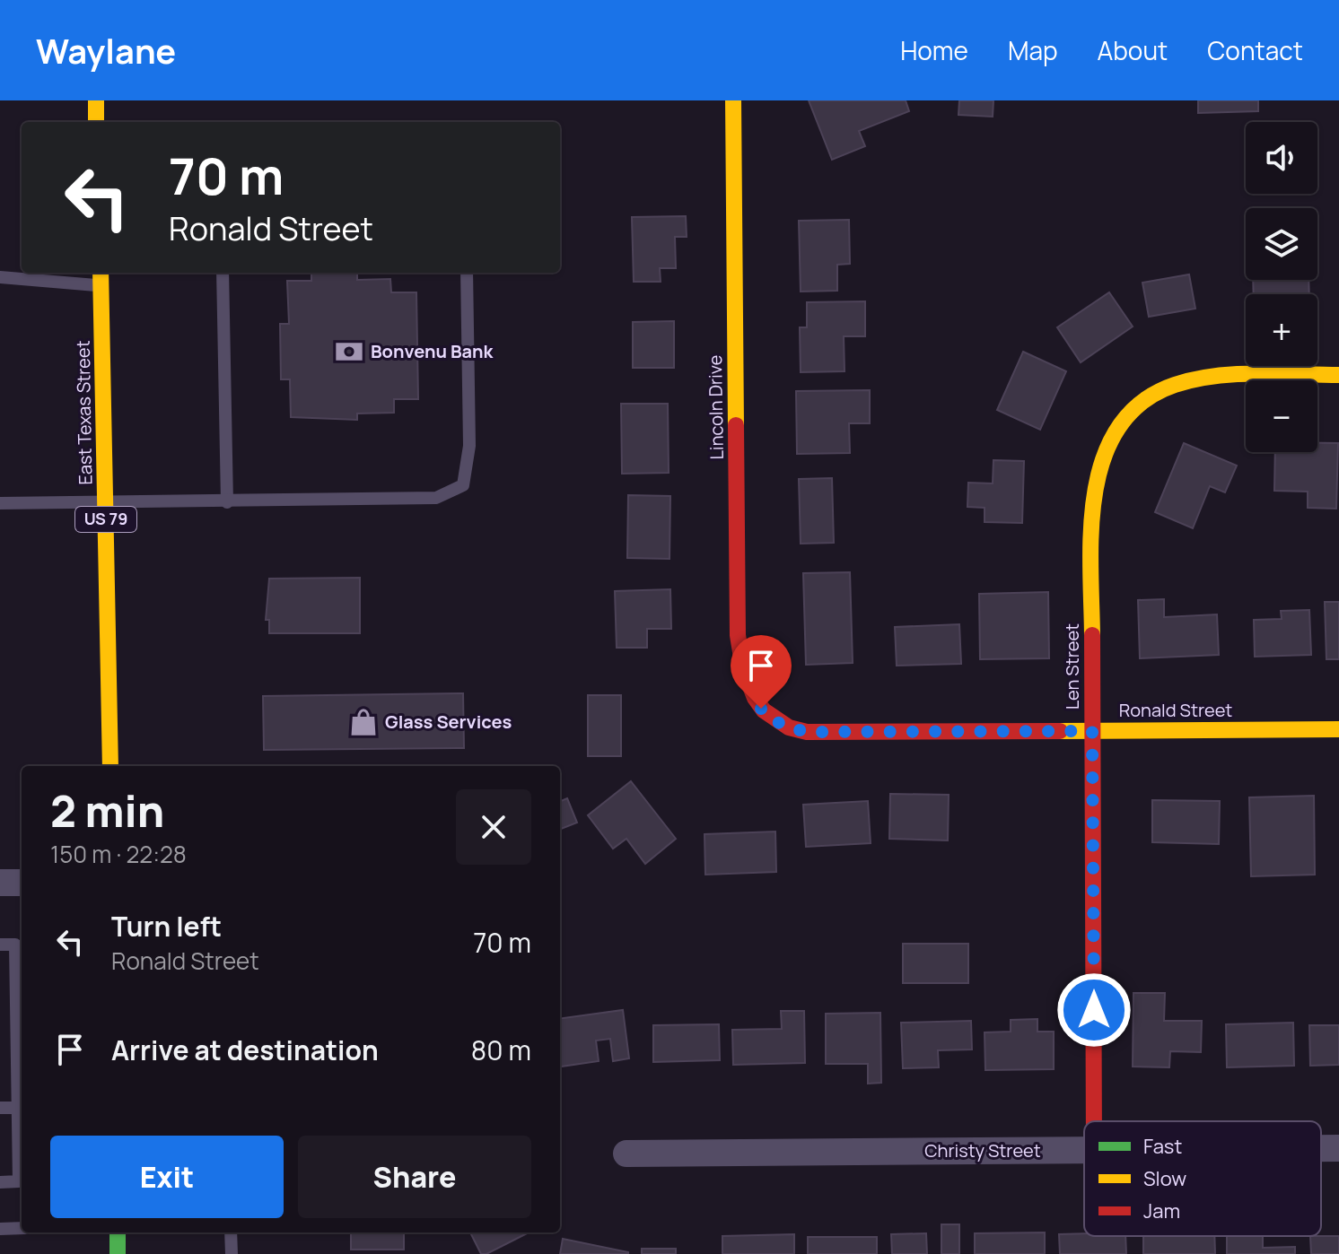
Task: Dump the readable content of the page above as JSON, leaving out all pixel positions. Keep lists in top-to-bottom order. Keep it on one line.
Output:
{"streets":{"street":["Lincoln Drive","East Texas Street","US 79","Len Street","Ronald Street","Christy Street"]},"crossings":[["Lincoln Drive","Ronald Street"],["Len Street","Ronald Street"]],"places":{"bank":["Bonvenu Bank"],"shop":["Glass Services"]},"legend":["Fast","Slow","Jam"],"page":{"header":"Waylane","nav":["Home","Map","About","Contact"],"map_buttons":["+","−"],"turn":["70 m","Ronald Street"],"heading":["2 min","150 m · 22:28"],"list":[{"name":"Turn left","note":"Ronald Street","value":"70 m"},{"name":"Arrive at destination","value":"80 m"}],"buttons":["Exit","Share"]}}
